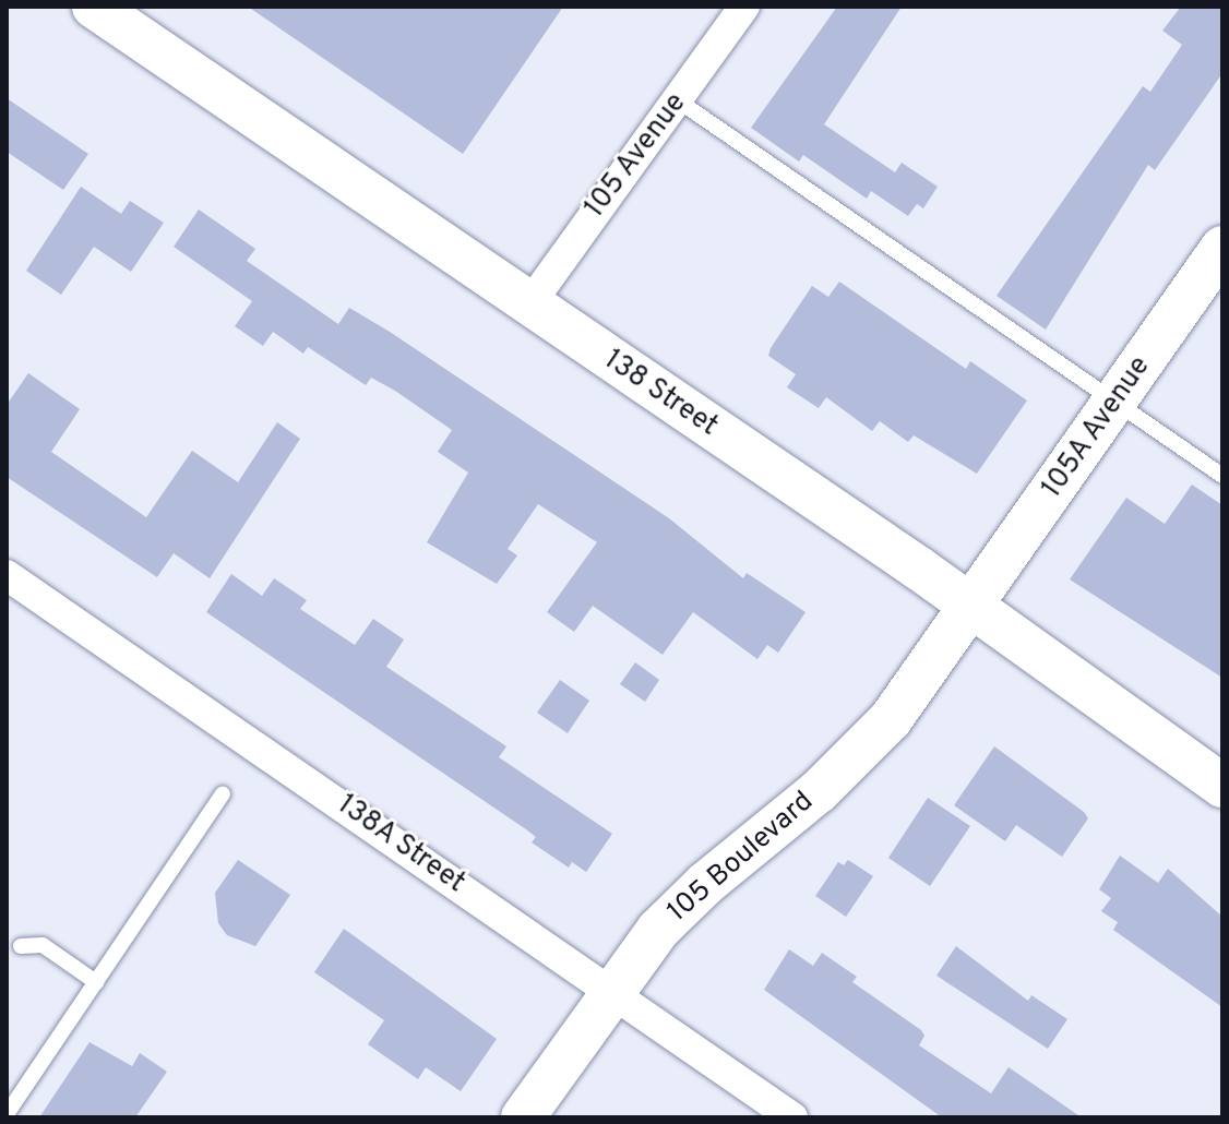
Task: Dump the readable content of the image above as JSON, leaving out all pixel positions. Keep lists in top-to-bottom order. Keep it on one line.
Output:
{"streets":{"street":["105 Avenue","138 Street","105A Avenue","138A Street","105 Boulevard"]},"crossings":[["105 Avenue","138 Street"],["138 Street","105A Avenue"],["138 Street","105 Boulevard"],["105A Avenue","105 Boulevard"],["138A Street","105 Boulevard"]]}
